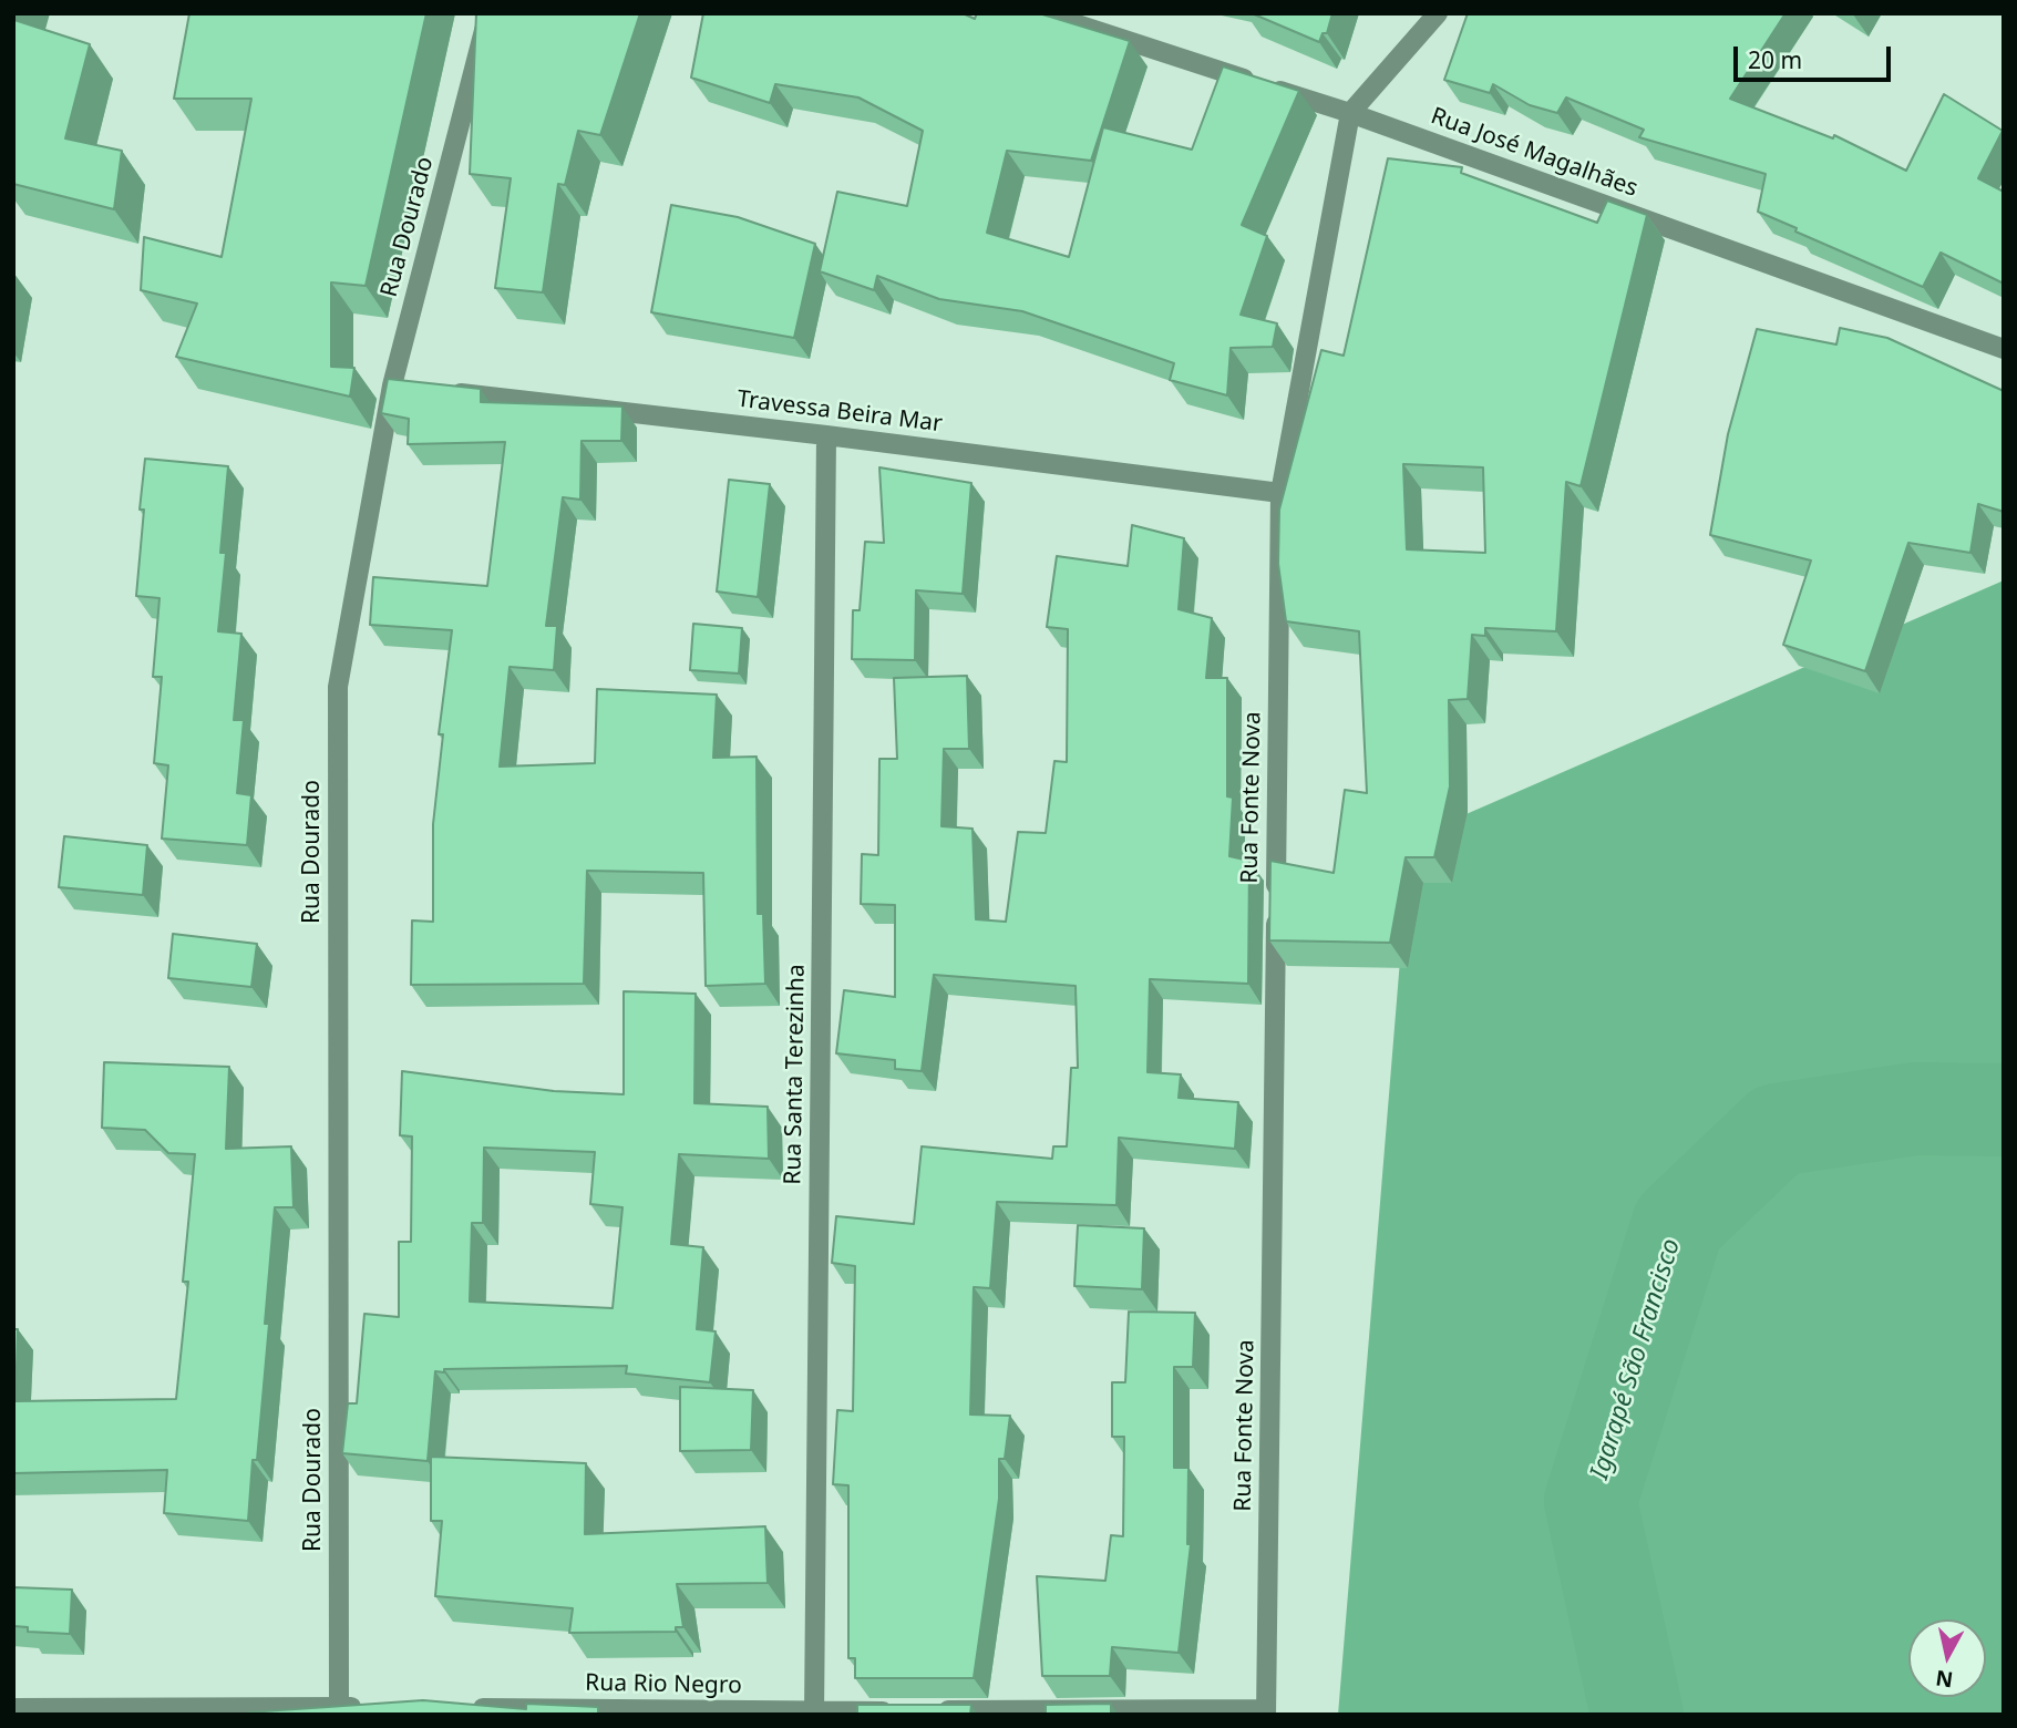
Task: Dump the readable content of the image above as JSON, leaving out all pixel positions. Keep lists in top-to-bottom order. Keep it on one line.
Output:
{"streets":{"street":["Rua José Magalhães","Rua Dourado","Travessa Beira Mar","Rua Fonte Nova","Rua Santa Terezinha","Rua Rio Negro"]},"crossings":[["Rua José Magalhães","Rua Fonte Nova"],["Travessa Beira Mar","Rua Fonte Nova"],["Travessa Beira Mar","Rua Santa Terezinha"],["Rua Santa Terezinha","Rua Rio Negro"]],"water":["Igarapé São Francisco"],"scale_bar":"20 m","north":"bottom"}
